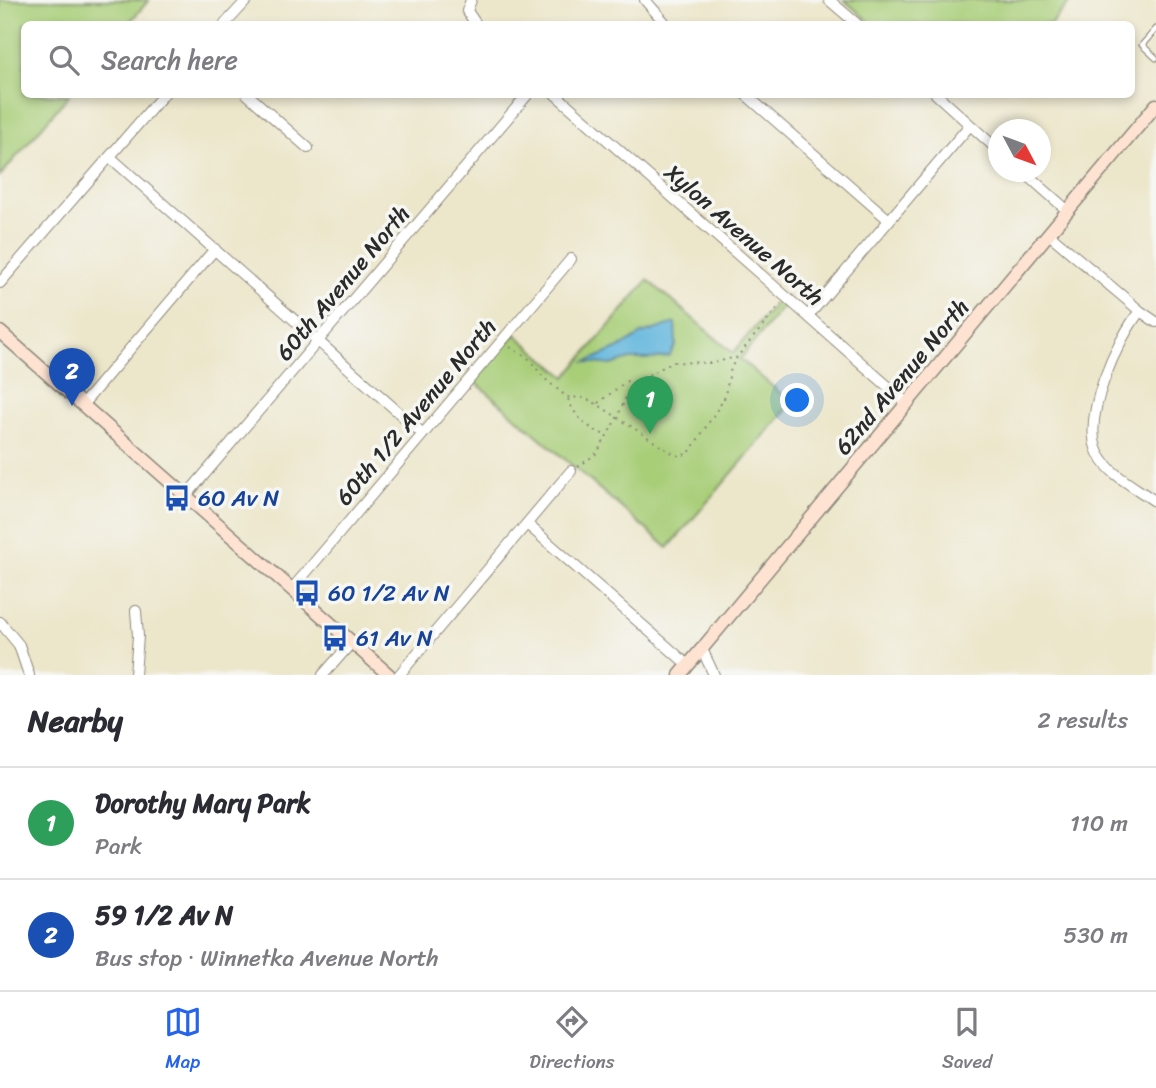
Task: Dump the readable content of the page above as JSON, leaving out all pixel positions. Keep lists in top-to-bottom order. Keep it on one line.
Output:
{"streets":{"street":["Xylon Avenue North","60th Avenue North","62nd Avenue North","60th 1/2 Avenue North"]},"crossings":[["Xylon Avenue North","62nd Avenue North"]],"places":{"bus stop":["60 Av N","60 1/2 Av N","61 Av N"]},"north":"bottom right","page":{"search":"Search here","pins":["2","1"],"heading":["Nearby","2 results"],"list":[{"mark":"1","name":"Dorothy Mary Park","note":"Park","value":"110 m"},{"mark":"2","name":"59 1/2 Av N","note":"Bus stop · Winnetka Avenue North","value":"530 m"}],"nav":["Map","Directions","Saved"]}}
